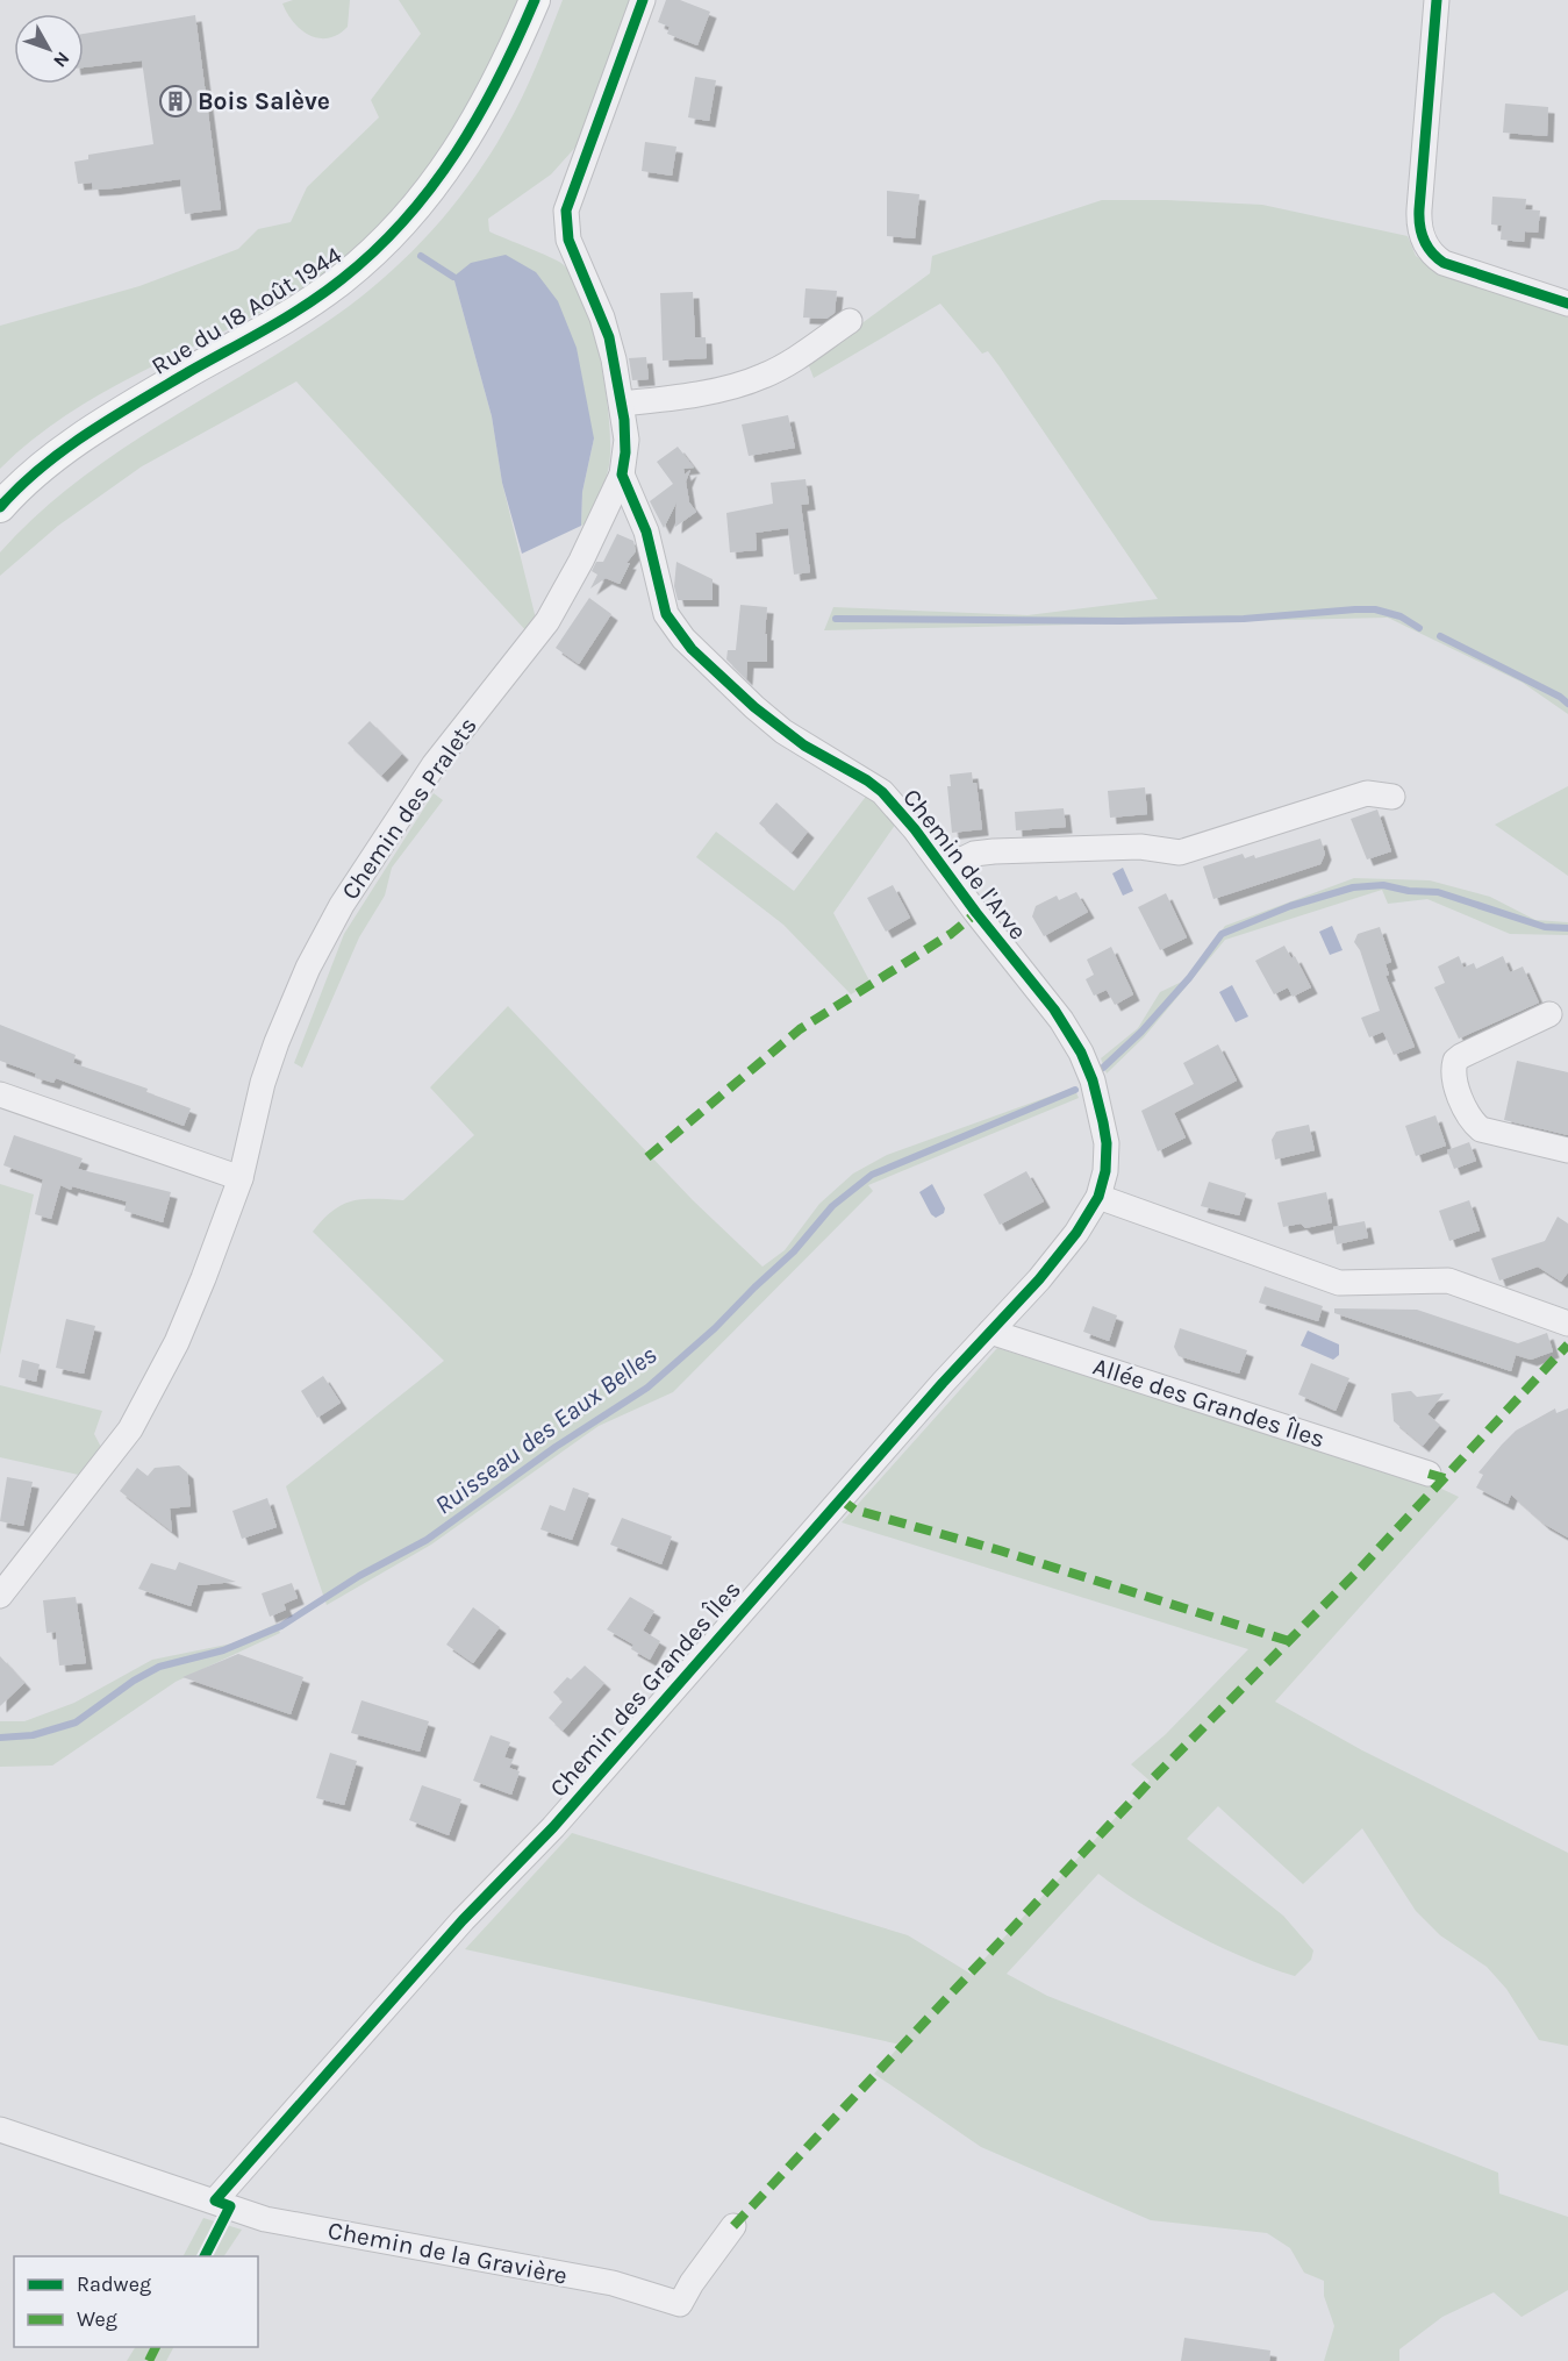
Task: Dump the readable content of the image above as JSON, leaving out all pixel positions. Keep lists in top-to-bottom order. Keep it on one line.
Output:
{"streets":{"main road":["Rue du 18 Août 1944"],"street":["Chemin des Pralets","Chemin de l'Arve","Allée des Grandes Îles","Chemin des Grandes Îles","Chemin de la Gravière"]},"crossings":[["Chemin des Pralets","Chemin de l'Arve"],["Chemin de l'Arve","Chemin des Grandes Îles"],["Allée des Grandes Îles","Chemin des Grandes Îles"],["Chemin des Grandes Îles","Chemin de la Gravière"]],"water":["Ruisseau des Eaux Belles"],"places":{"building":["Bois Salève"]},"legend":["Radweg","Weg"],"north":"bottom right"}
